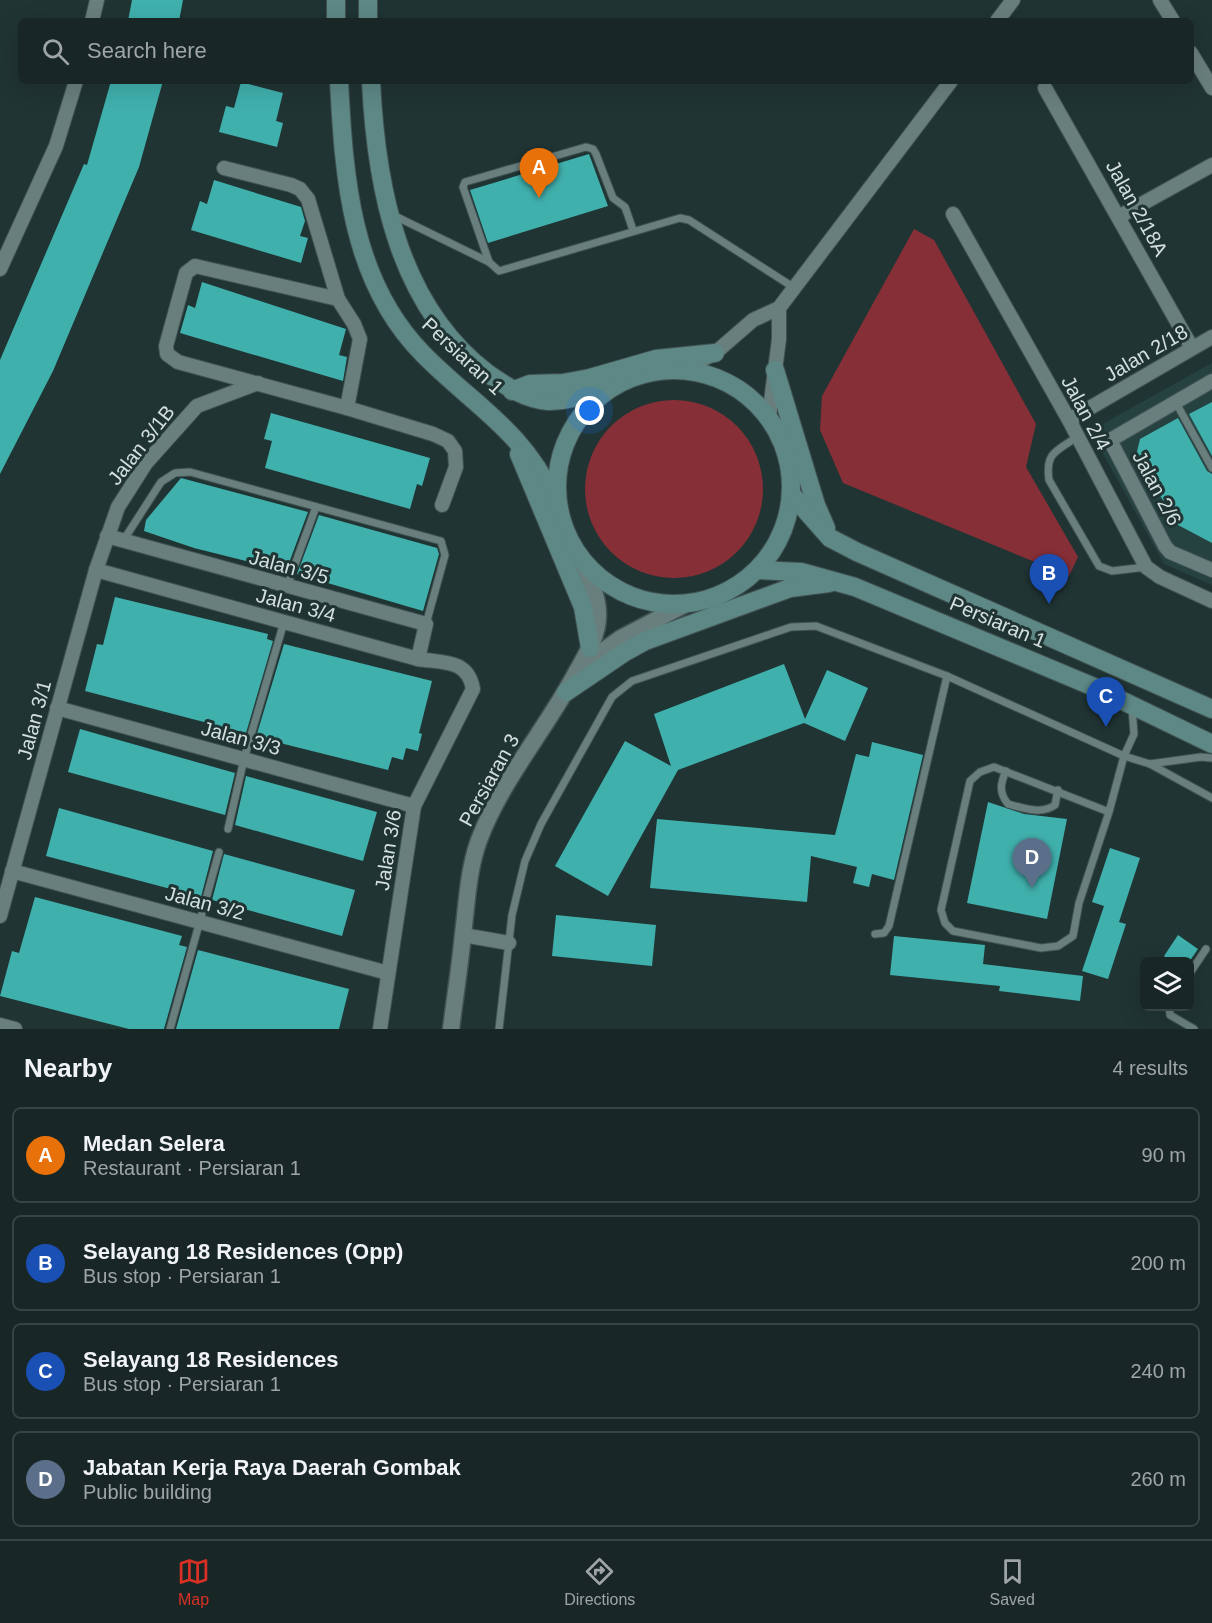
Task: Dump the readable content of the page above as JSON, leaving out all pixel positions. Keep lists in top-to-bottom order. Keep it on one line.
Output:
{"streets":{"main road":["Persiaran 1"],"street":["Jalan 2/18A","Jalan 2/18","Jalan 2/4","Jalan 3/1B","Jalan 2/6","Jalan 3/5","Jalan 3/4","Jalan 3/1","Jalan 3/3","Persiaran 3","Jalan 3/6","Jalan 3/2"]},"crossings":[["Jalan 2/18A","Jalan 2/18"],["Jalan 2/18","Jalan 2/4"],["Jalan 3/1B","Jalan 3/5"],["Jalan 3/1B","Jalan 3/1"],["Jalan 3/5","Jalan 3/1"],["Jalan 3/4","Jalan 3/1"],["Jalan 3/4","Jalan 3/6"],["Jalan 3/1","Jalan 3/3"],["Jalan 3/1","Jalan 3/2"],["Jalan 3/3","Jalan 3/6"],["Jalan 3/6","Jalan 3/2"]],"page":{"search":"Search here","pins":["A","B","C","D"],"heading":["Nearby","4 results"],"list":[{"mark":"A","name":"Medan Selera","note":"Restaurant · Persiaran 1","value":"90 m"},{"mark":"B","name":"Selayang 18 Residences (Opp)","note":"Bus stop · Persiaran 1","value":"200 m"},{"mark":"C","name":"Selayang 18 Residences","note":"Bus stop · Persiaran 1","value":"240 m"},{"mark":"D","name":"Jabatan Kerja Raya Daerah Gombak","note":"Public building","value":"260 m"}],"nav":["Map","Directions","Saved"]}}
